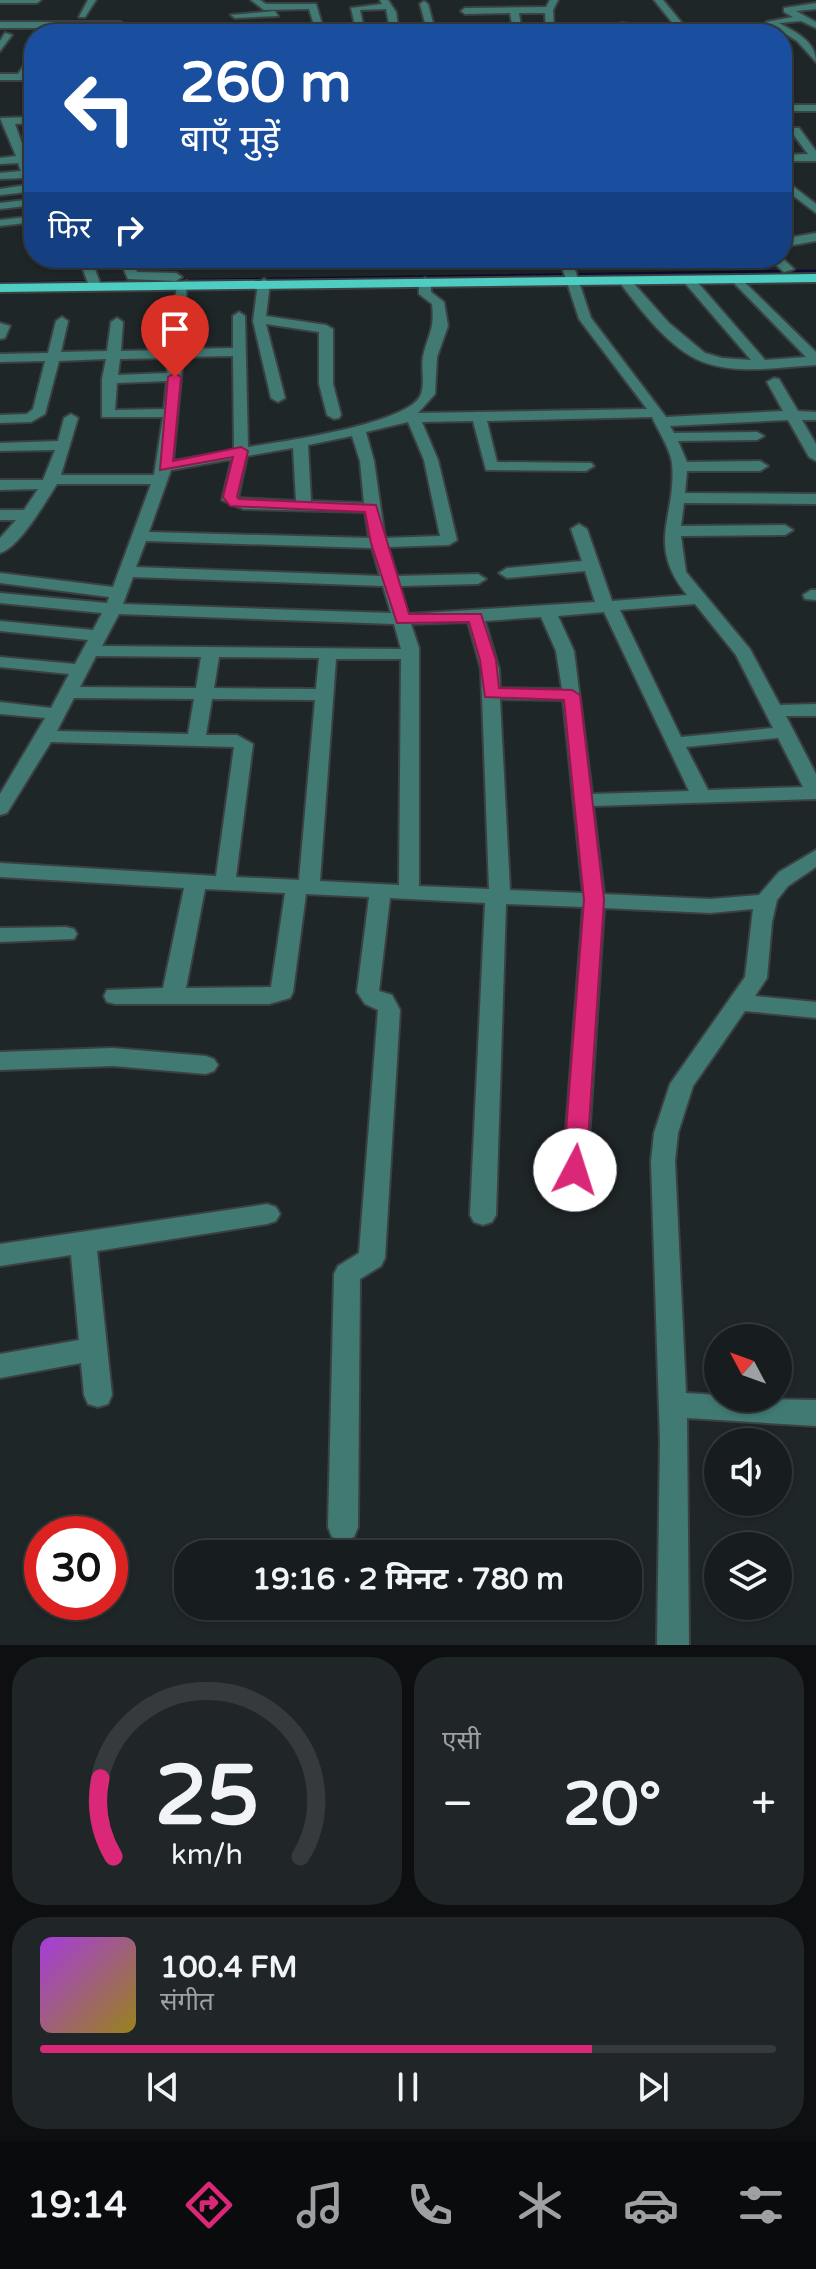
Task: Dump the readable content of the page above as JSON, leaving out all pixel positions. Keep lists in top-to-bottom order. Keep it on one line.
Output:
{"north":"top left","page":{"turn":["260 m","बाएँ मुड़ें"],"then":"फिर","limit":"30","trip":"19:16 · 2 मिनट · 780 m","tile":"एसी","heat":["−","20°","+"],"song":["100.4 FM","संगीत"],"tabs":"19:14","gauge":["25","km/h"]}}
